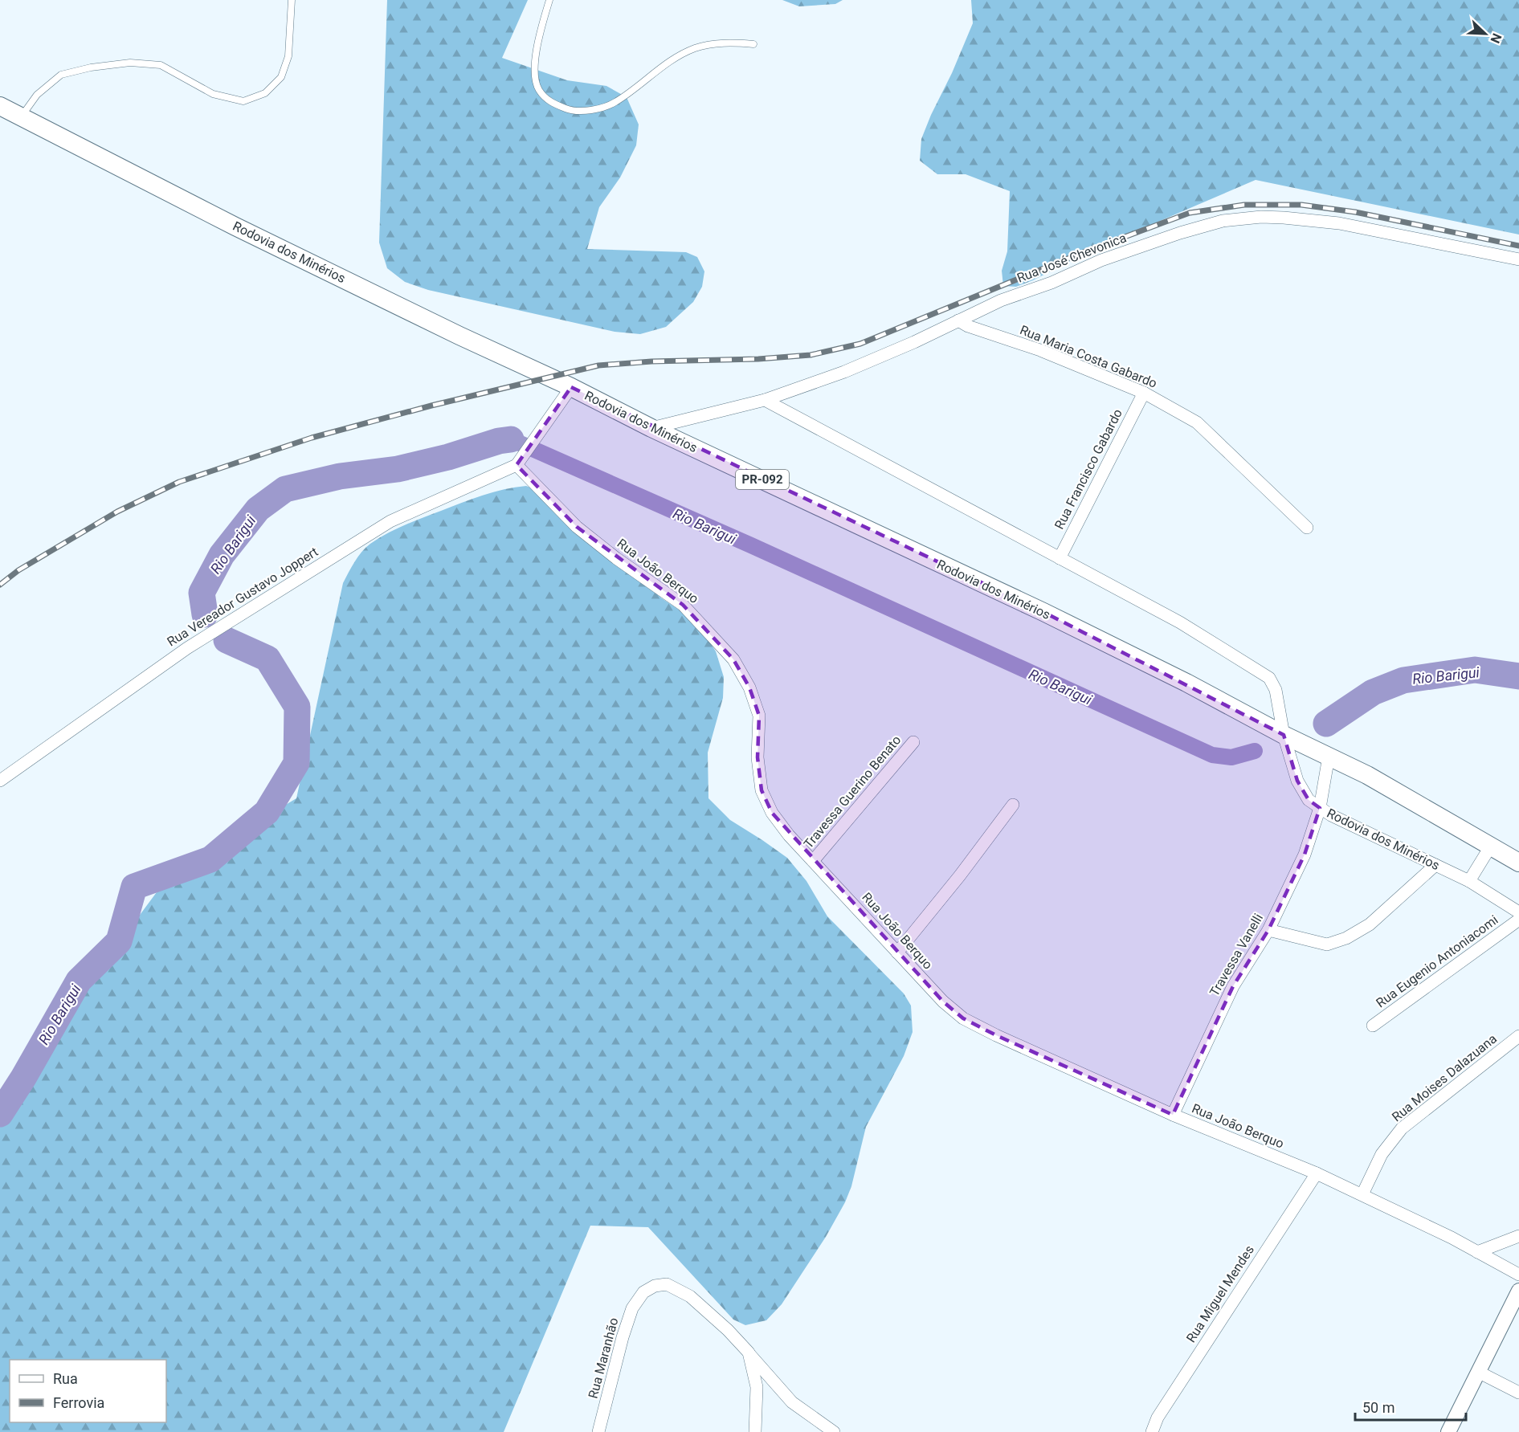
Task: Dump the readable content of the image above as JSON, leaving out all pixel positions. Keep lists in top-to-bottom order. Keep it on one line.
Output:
{"streets":{"main road":["Rodovia dos Minérios","PR-092"],"street":["Rua José Chevonica","Rua Maria Costa Gabardo","Rua Francisco Gabardo","Rua João Berquo","Rua Vereador Gustavo Joppert","Travessa Guerino Benato","Travessa Vanelli","Rua Eugenio Antoniacomi","Rua Moises Dalazuana","Rua Miguel Mendes","Rua Maranhão"]},"crossings":[["Rodovia dos Minérios","Rua José Chevonica"],["Rodovia dos Minérios","Travessa Vanelli"],["Rua José Chevonica","Rua Maria Costa Gabardo"],["Rua Maria Costa Gabardo","Rua Francisco Gabardo"],["Rua João Berquo","Rua Vereador Gustavo Joppert"],["Rua João Berquo","Travessa Guerino Benato"],["Rua João Berquo","Travessa Vanelli"],["Rua João Berquo","Rua Moises Dalazuana"],["Rua João Berquo","Rua Miguel Mendes"]],"water":["Rio Barigui"],"legend":["Rua","Ferrovia"],"scale_bar":"50 m","north":"bottom right"}
